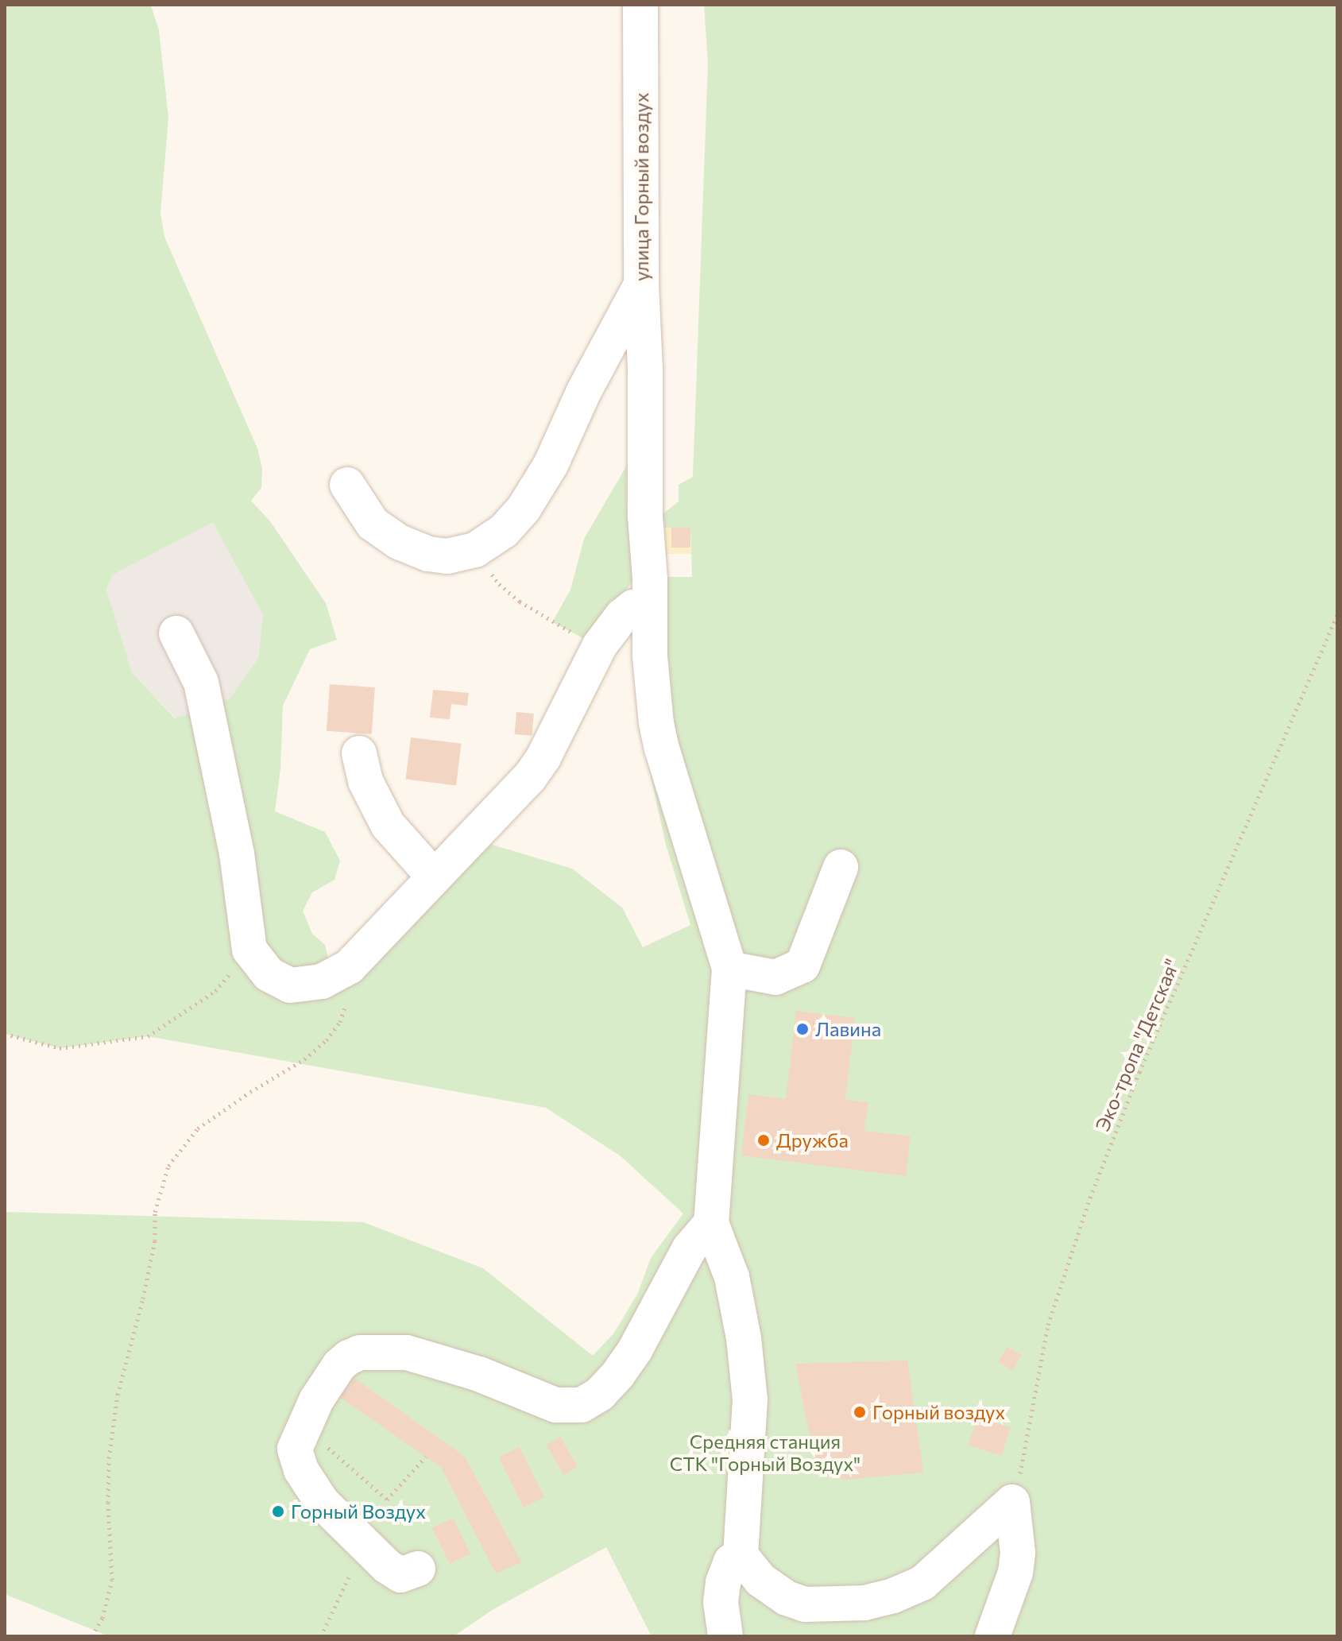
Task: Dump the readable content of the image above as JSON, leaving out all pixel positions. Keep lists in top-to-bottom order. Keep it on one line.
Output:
{"streets":{"street":["улица Горный воздух"],"path":["Эко-тропа \"Детская\""]},"parks":["Средняя станция СТК \"Горный Воздух\""],"places":["Лавина","Дружба","Горный воздух","Горный Воздух"]}
